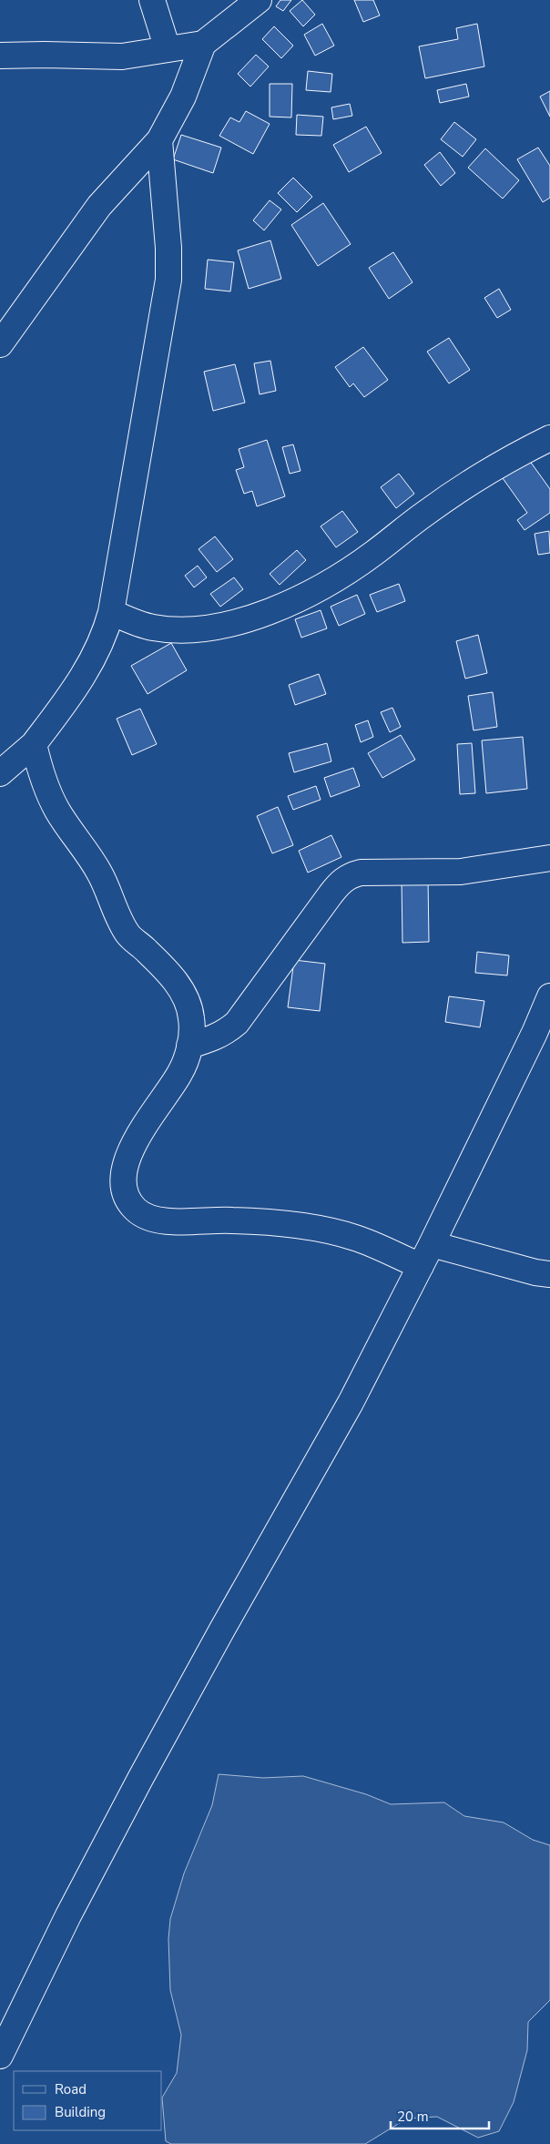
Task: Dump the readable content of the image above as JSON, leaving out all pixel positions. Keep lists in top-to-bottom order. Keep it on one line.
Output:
{"legend":["Road","Building"],"scale_bar":"20 m"}
